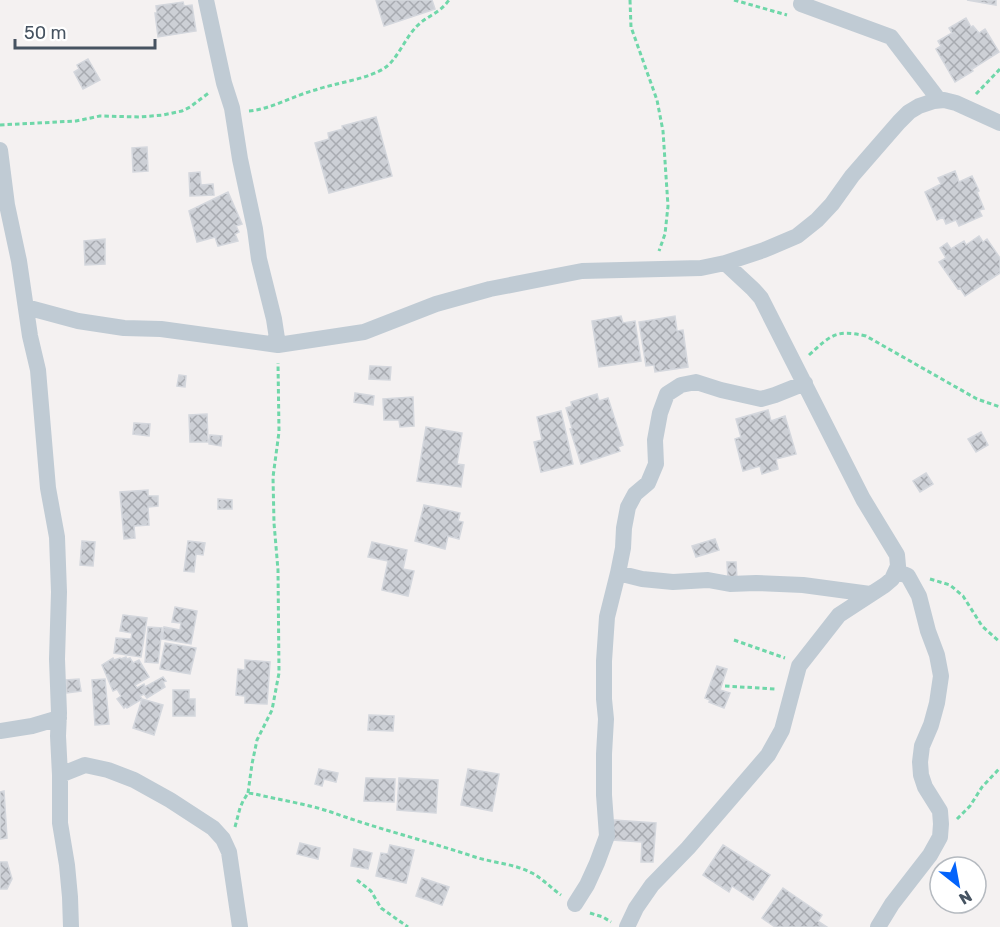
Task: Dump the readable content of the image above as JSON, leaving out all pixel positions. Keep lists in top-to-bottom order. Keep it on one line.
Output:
{"scale_bar":"50 m","north":"bottom right"}
